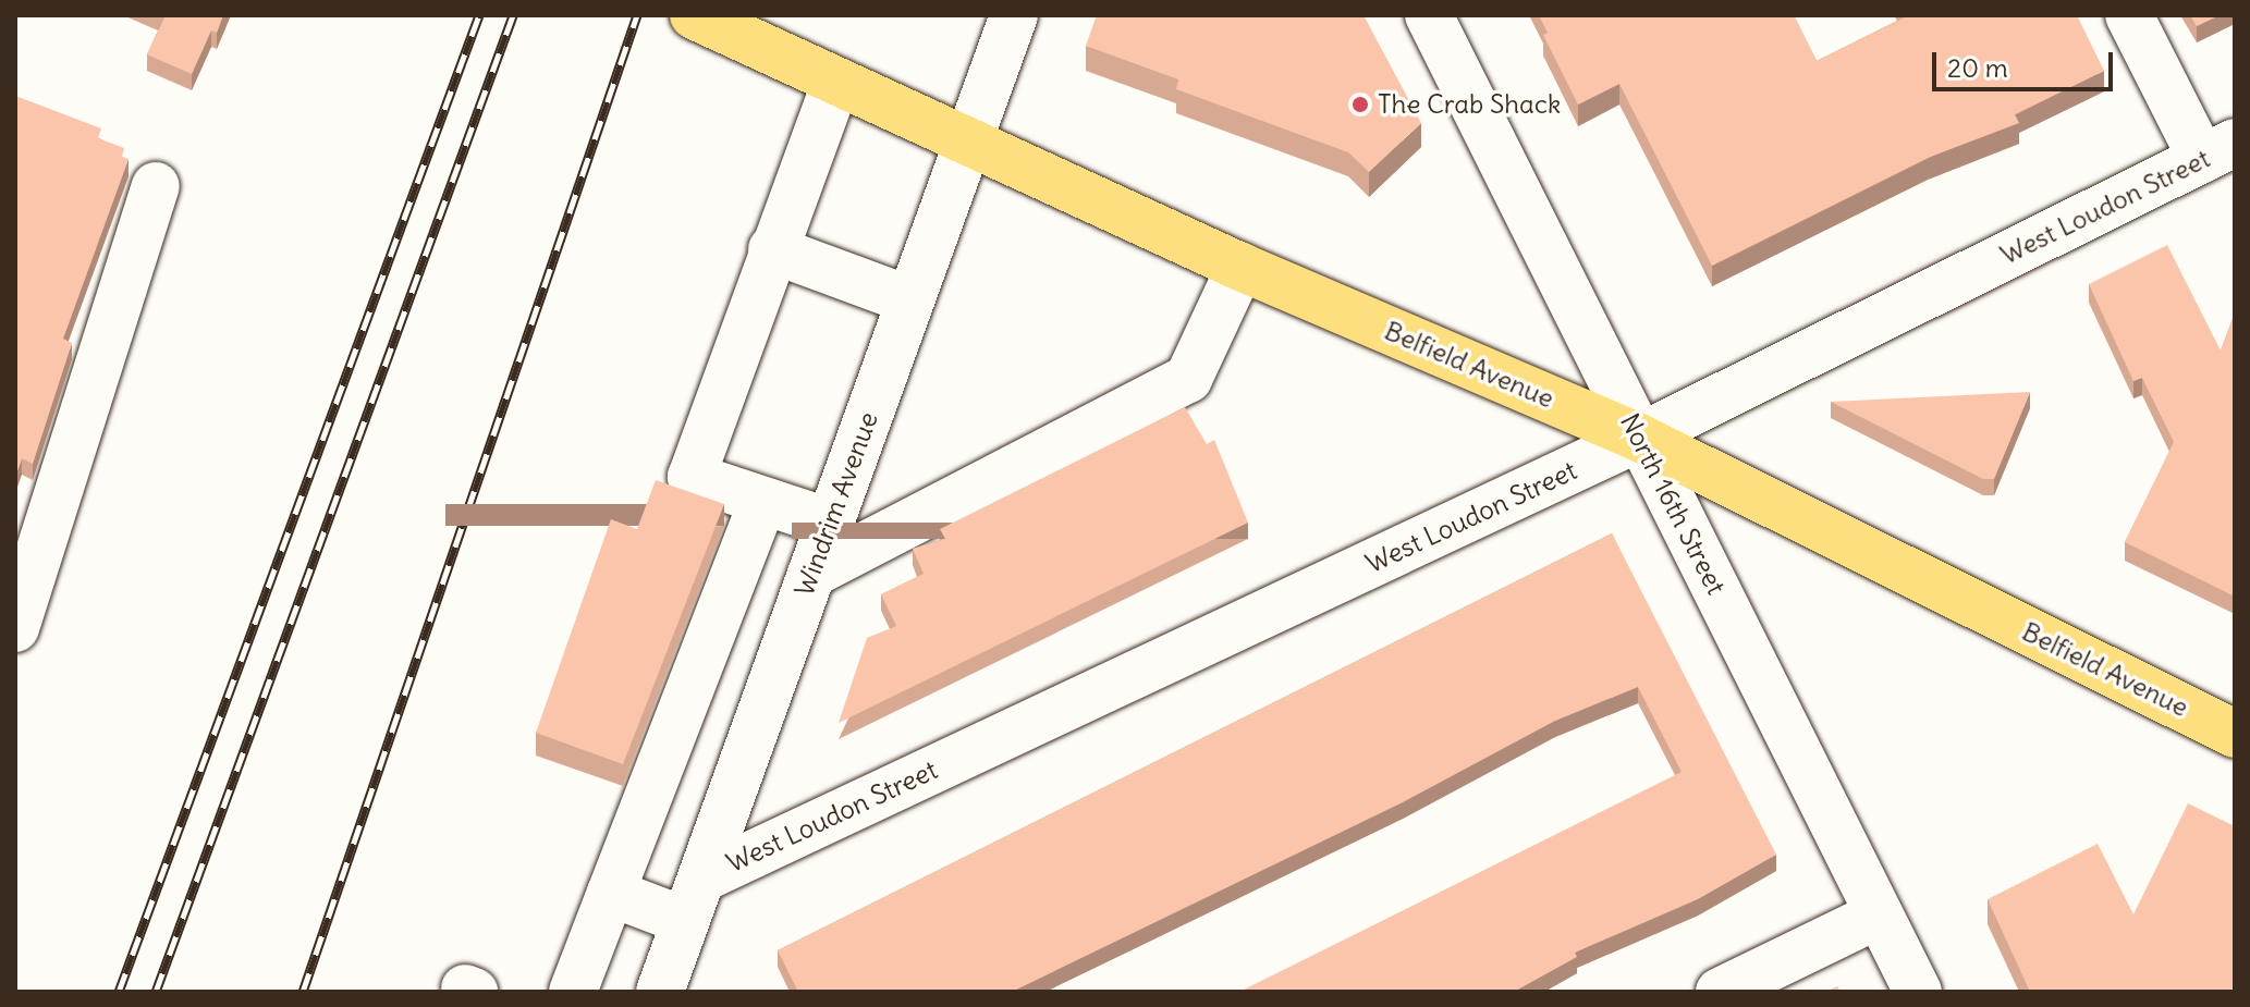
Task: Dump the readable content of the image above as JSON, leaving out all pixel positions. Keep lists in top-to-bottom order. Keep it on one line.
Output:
{"streets":{"main road":["Belfield Avenue"],"street":["West Loudon Street","Windrim Avenue","North 16th Street"]},"crossings":[["West Loudon Street","Belfield Avenue"],["West Loudon Street","Windrim Avenue"],["West Loudon Street","North 16th Street"],["Belfield Avenue","Windrim Avenue"],["Belfield Avenue","North 16th Street"]],"places":["The Crab Shack"],"scale_bar":"20 m"}
